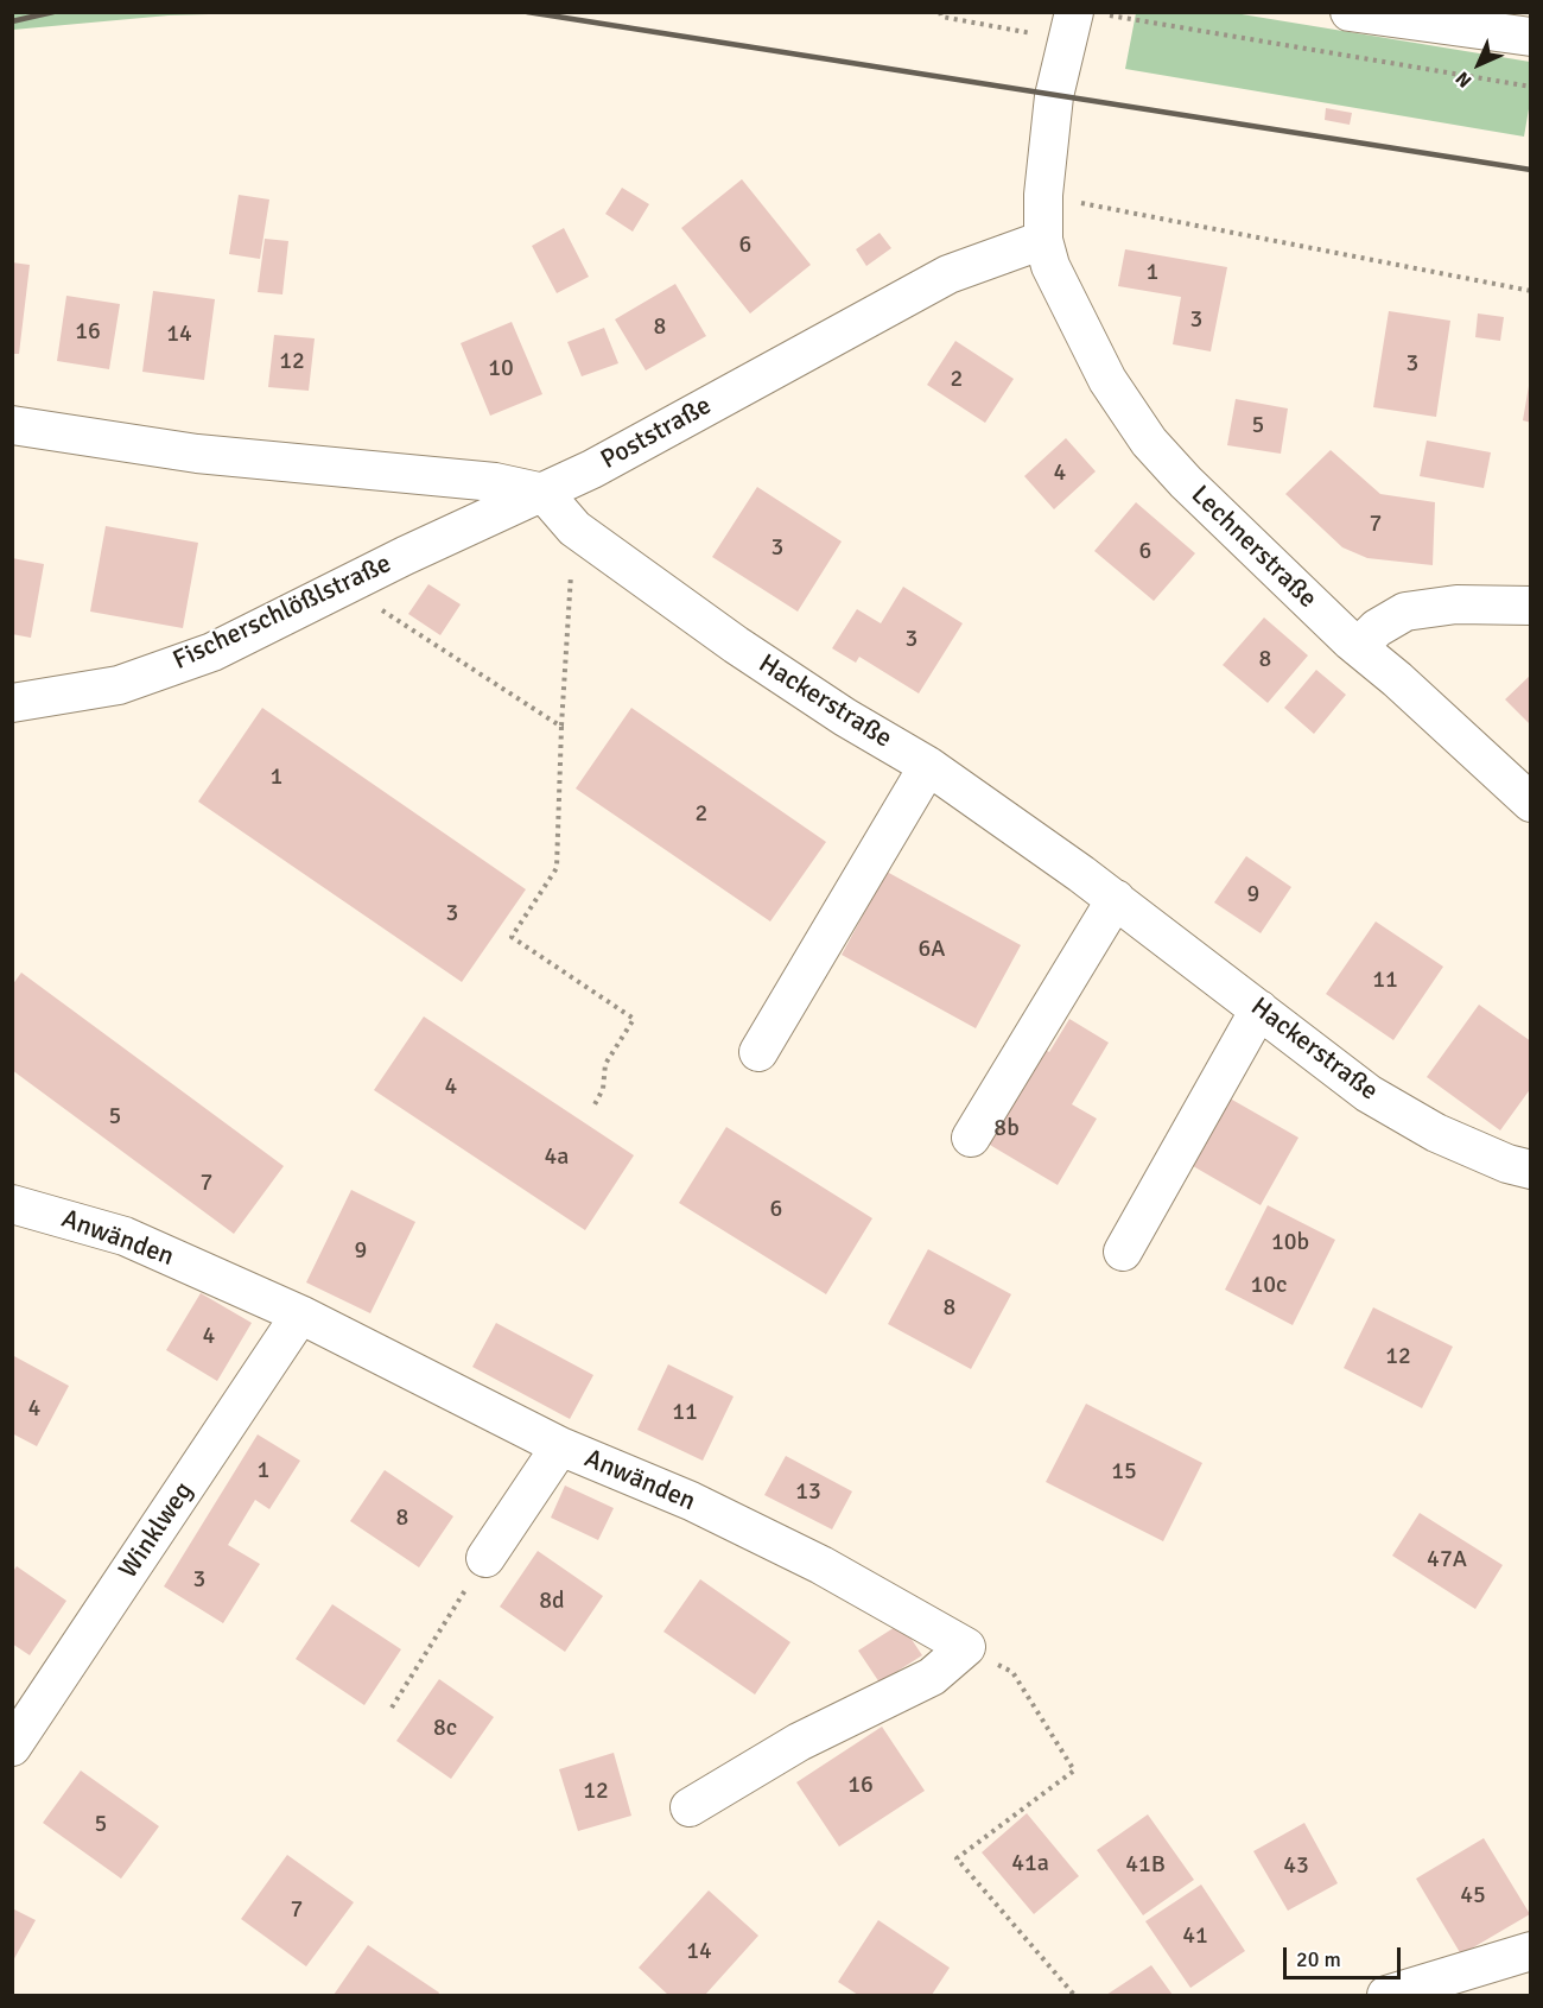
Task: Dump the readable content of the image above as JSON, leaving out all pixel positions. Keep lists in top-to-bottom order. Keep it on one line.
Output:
{"streets":{"street":["Poststraße","Lechnerstraße","Fischerschlößlstraße","Hackerstraße","Anwänden","Winklweg"]},"crossings":[["Poststraße","Lechnerstraße"],["Poststraße","Fischerschlößlstraße"],["Poststraße","Hackerstraße"],["Fischerschlößlstraße","Hackerstraße"],["Anwänden","Winklweg"]],"house_numbers":["6","1","3","8","16","14","12","3","10","2","5","4","7","3","6","3","8","1","2","9","3","6A","11","4","5","8b","4a","7","6","10b","9","10c","8","4","12","4","11","1","15","13","8","47A","3","8d","8c","16","12","5","41a","41B","43","45","7","41","14"],"scale_bar":"20 m","north":"bottom left"}
